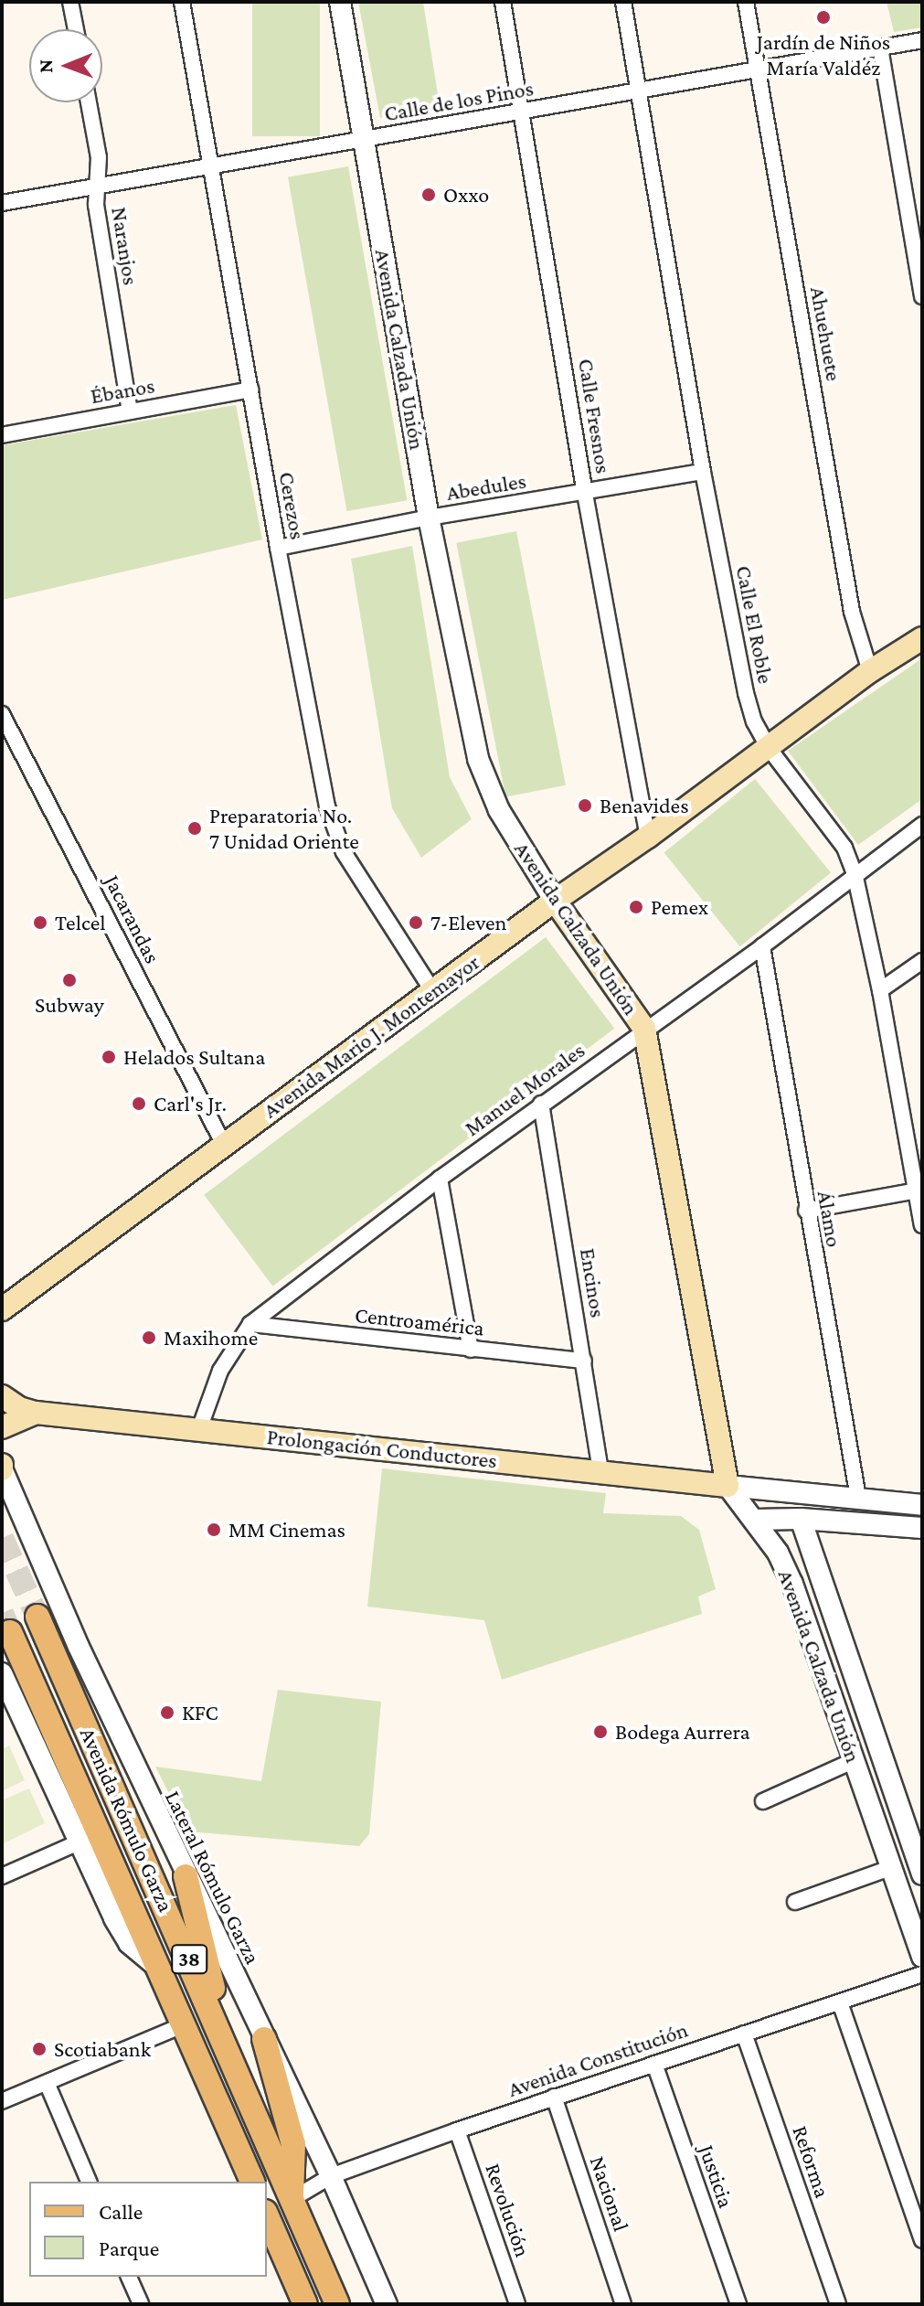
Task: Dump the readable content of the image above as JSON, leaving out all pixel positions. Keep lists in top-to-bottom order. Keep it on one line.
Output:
{"streets":{"main road":["Avenida Calzada Unión","Avenida Mario J. Montemayor","Prolongación Conductores","Avenida Rómulo Garza","38"],"street":["Calle de los Pinos","Naranjos","Ahuehuete","Ébanos","Calle Fresnos","Abedules","Cerezos","Calle El Roble","Jacarandas","Manuel Morales","Álamo","Encinos","Centroamérica","Lateral Rómulo Garza","Avenida Constitución","Reforma","Justicia","Nacional","Revolución"]},"crossings":[["Calle de los Pinos","Naranjos"],["Calle de los Pinos","Ahuehuete"],["Calle de los Pinos","Avenida Calzada Unión"],["Calle de los Pinos","Calle Fresnos"],["Calle de los Pinos","Cerezos"],["Calle de los Pinos","Calle El Roble"],["Naranjos","Ébanos"],["Ahuehuete","Avenida Mario J. Montemayor"],["Avenida Calzada Unión","Abedules"],["Avenida Calzada Unión","Avenida Mario J. Montemayor"],["Avenida Calzada Unión","Manuel Morales"],["Avenida Calzada Unión","Prolongación Conductores"],["Ébanos","Cerezos"],["Calle Fresnos","Abedules"],["Calle Fresnos","Avenida Mario J. Montemayor"],["Abedules","Cerezos"],["Abedules","Calle El Roble"],["Cerezos","Avenida Mario J. Montemayor"],["Calle El Roble","Avenida Mario J. Montemayor"],["Calle El Roble","Manuel Morales"],["Jacarandas","Avenida Mario J. Montemayor"],["Manuel Morales","Álamo"],["Manuel Morales","Encinos"],["Manuel Morales","Centroamérica"],["Manuel Morales","Prolongación Conductores"],["Encinos","Centroamérica"],["Encinos","Prolongación Conductores"],["Avenida Rómulo Garza","Avenida Constitución"],["Lateral Rómulo Garza","Avenida Constitución"],["Avenida Constitución","Reforma"],["Avenida Constitución","Justicia"],["Avenida Constitución","Nacional"],["Avenida Constitución","Revolución"]],"places":["Jardín de Niños María Valdéz","Oxxo","Benavides","Preparatoria No. 7 Unidad Oriente","Pemex","Telcel","7-Eleven","Subway","Helados Sultana","Carl's Jr.","Maxihome","MM Cinemas","KFC","Bodega Aurrera","Scotiabank"],"legend":["Calle","Parque"],"north":"left"}
